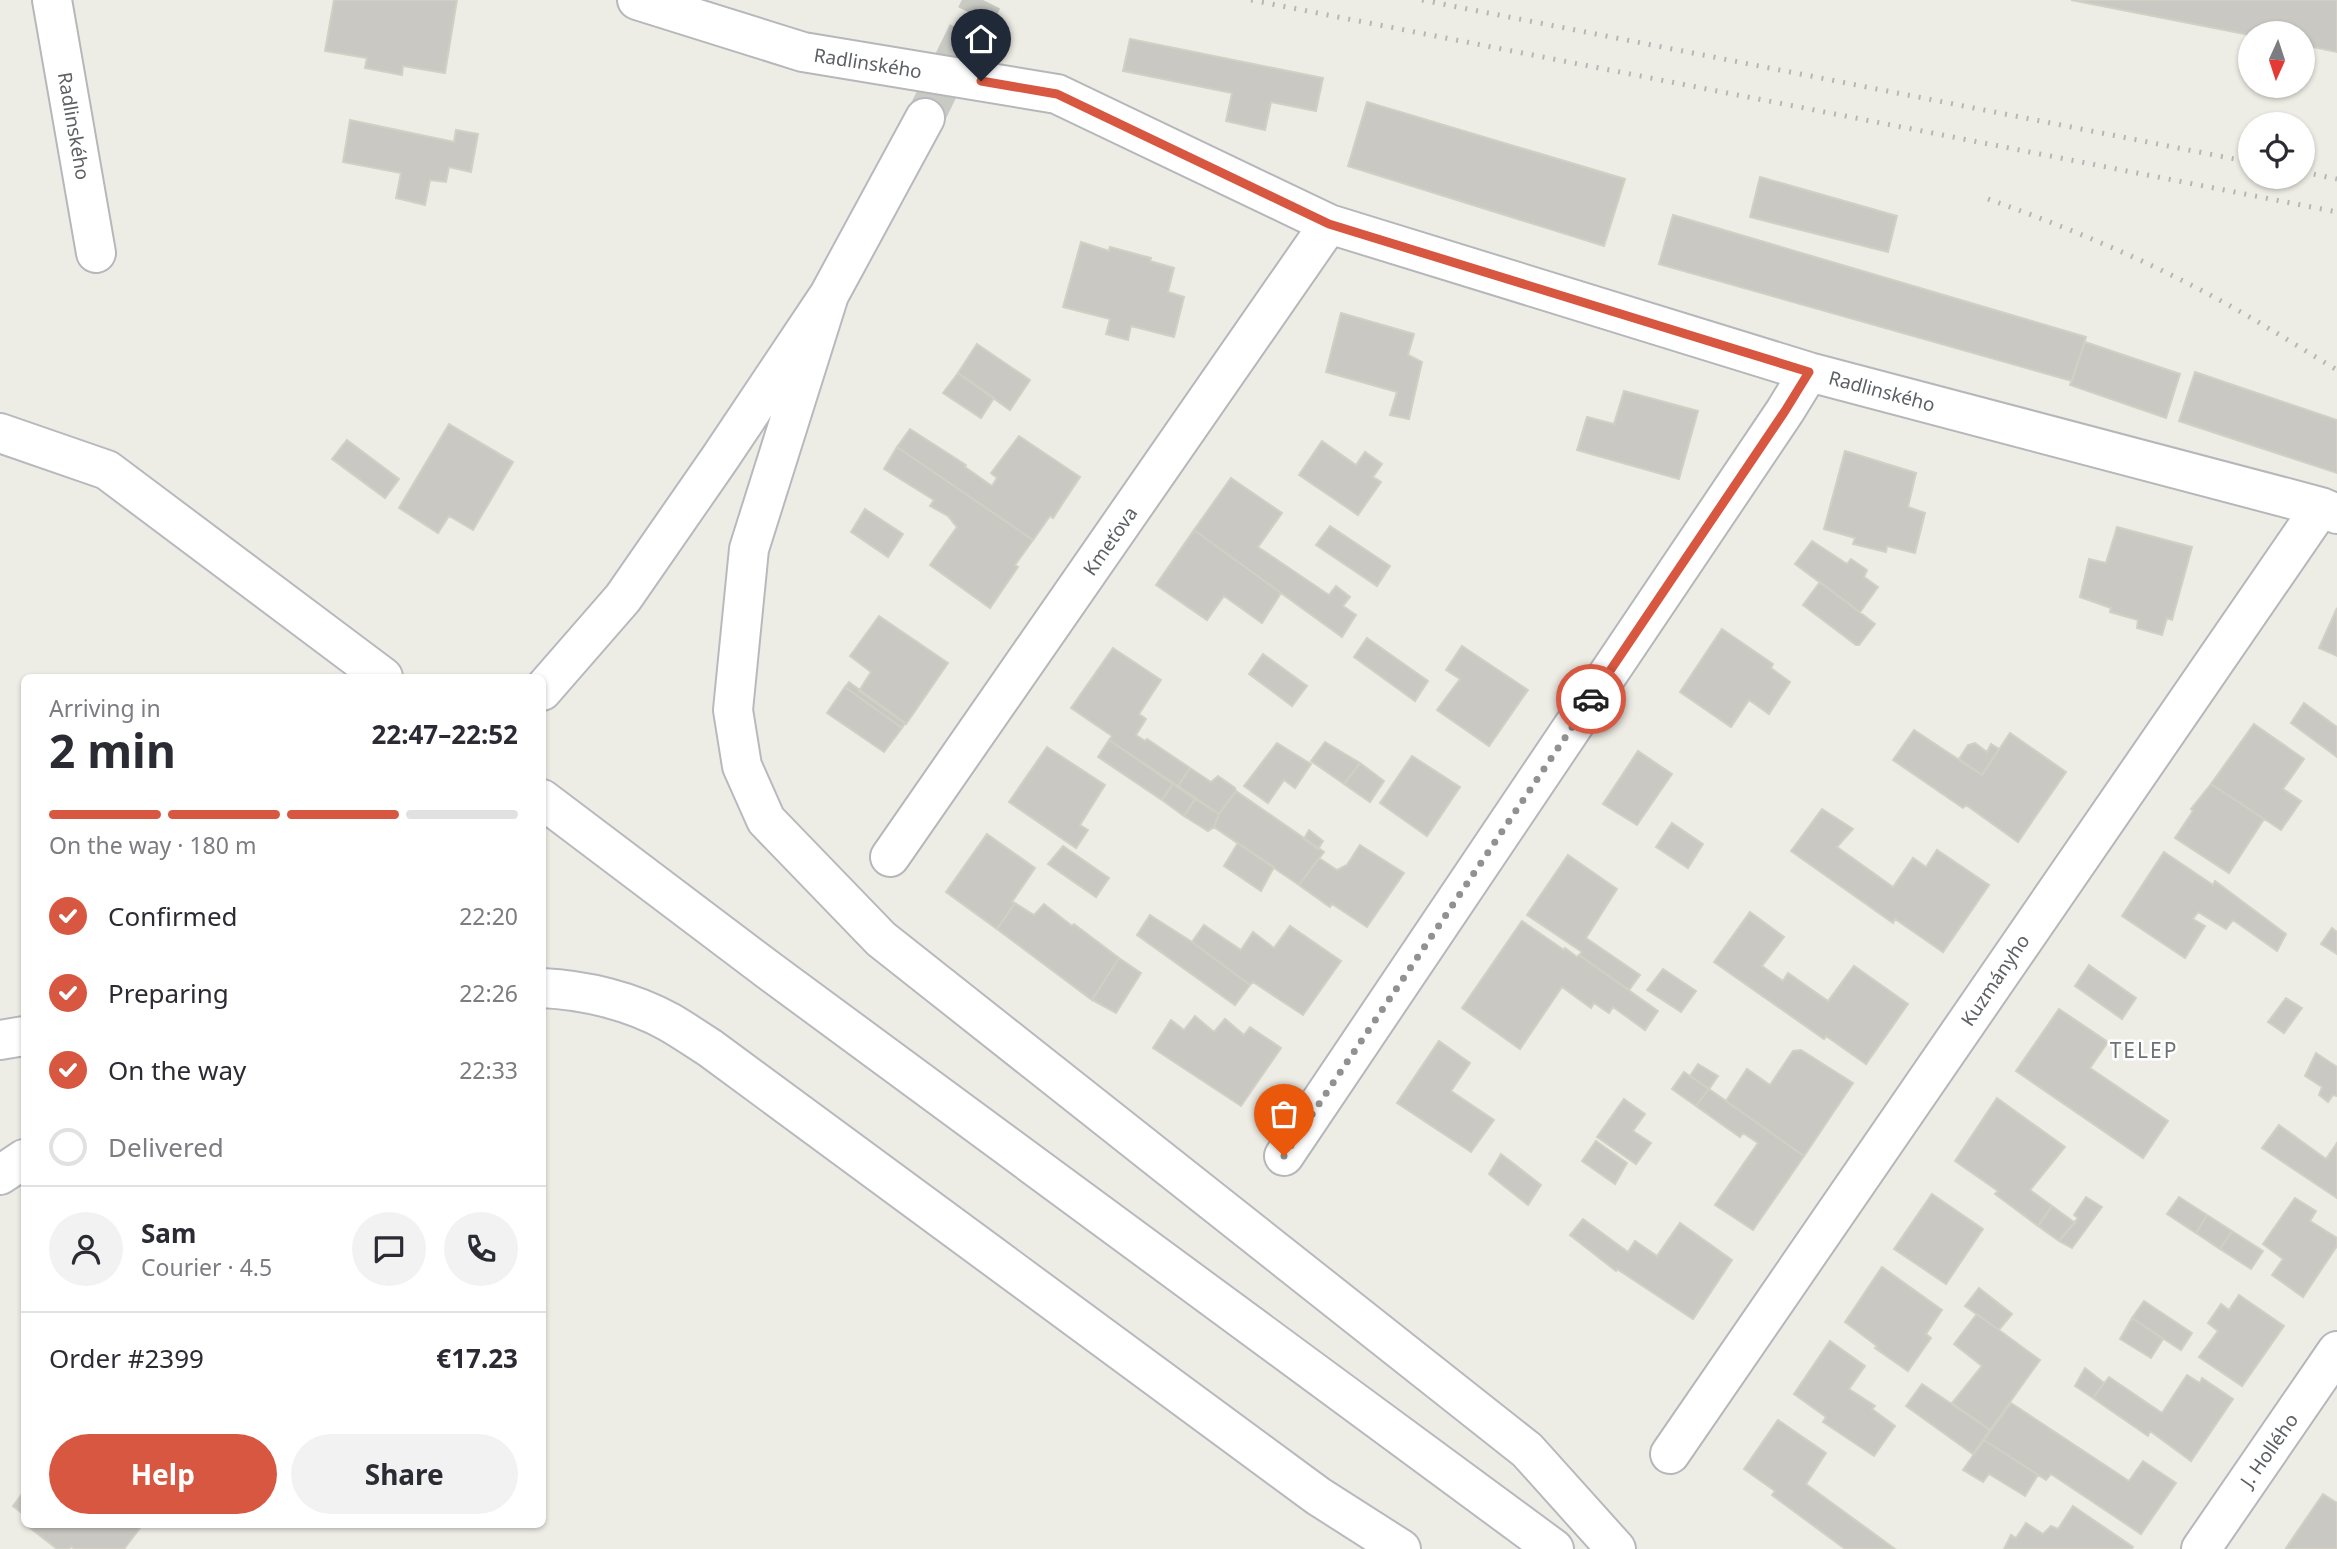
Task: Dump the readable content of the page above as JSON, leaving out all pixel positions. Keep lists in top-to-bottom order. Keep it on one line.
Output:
{"streets":{"main road":["Radlinského","Kmeťova","Kuzmányho","J. Hollého"]},"crossings":[["Radlinského","Kmeťova"],["Radlinského","Kuzmányho"]],"districts":["TELEP"],"north":"bottom","page":{"heading":["2 min","Arriving in","22:47–22:52"],"panel":["Sam","Courier · 4.5","Order #2399","€17.23"],"bar":"On the way · 180 m","list":[["Confirmed","22:20"],["Preparing","22:26"],["On the way","22:33"],"Delivered"],"buttons":["Help","Share"]}}
